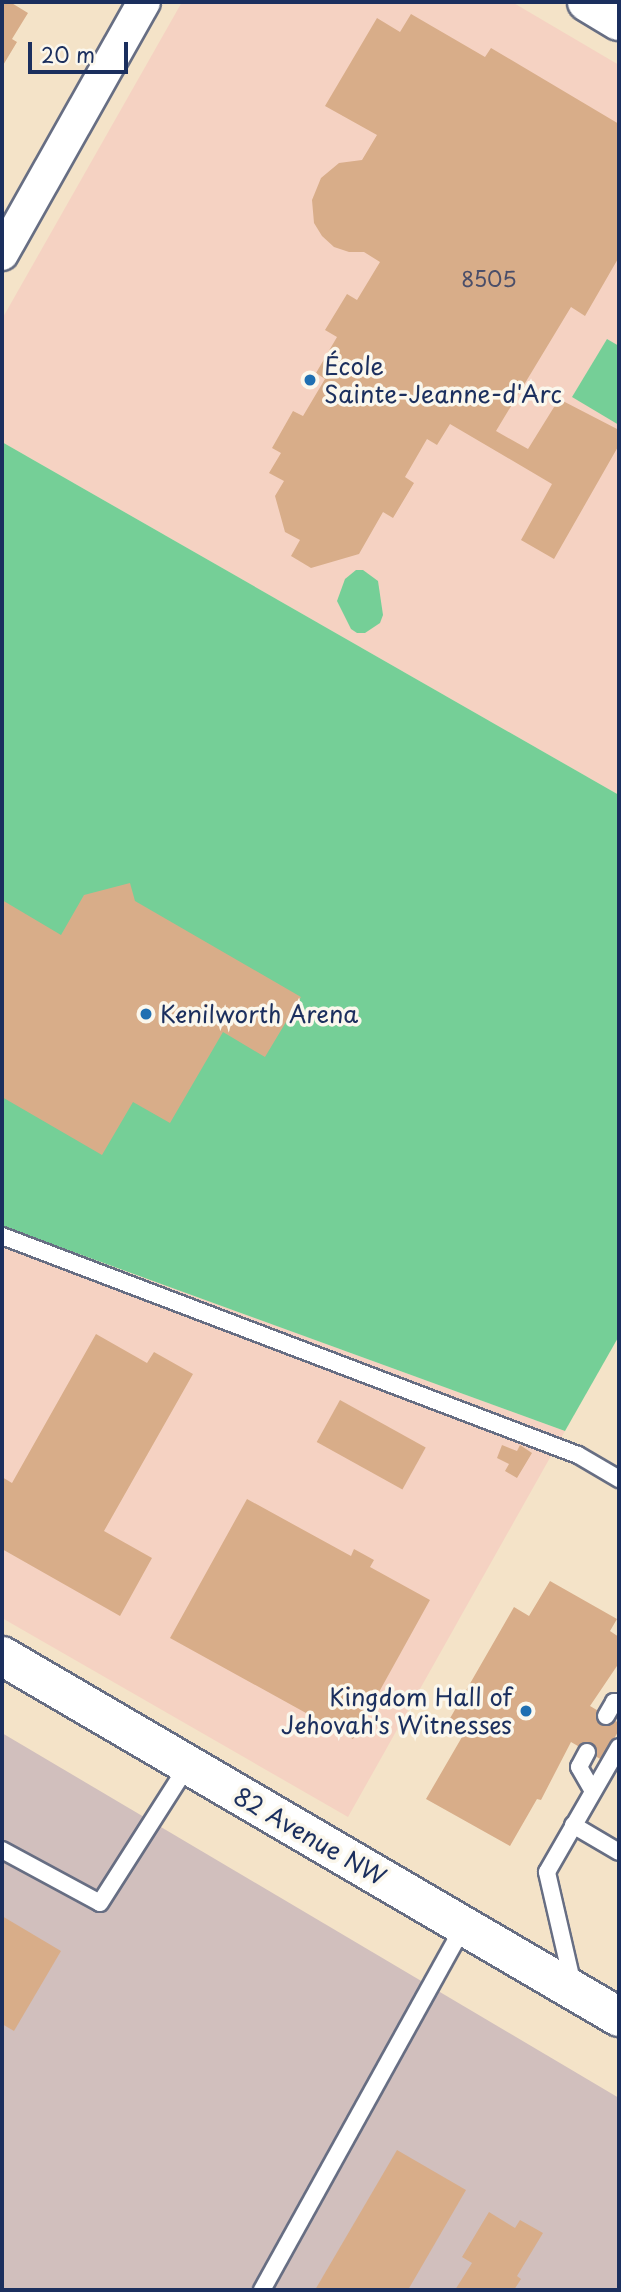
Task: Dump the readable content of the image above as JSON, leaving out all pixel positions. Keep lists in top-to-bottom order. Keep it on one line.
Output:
{"streets":{"street":["82 Avenue NW"]},"places":["École Sainte-Jeanne-d'Arc","Kenilworth Arena","Kingdom Hall of Jehovah's Witnesses"],"house_numbers":["8505"],"scale_bar":"20 m"}
